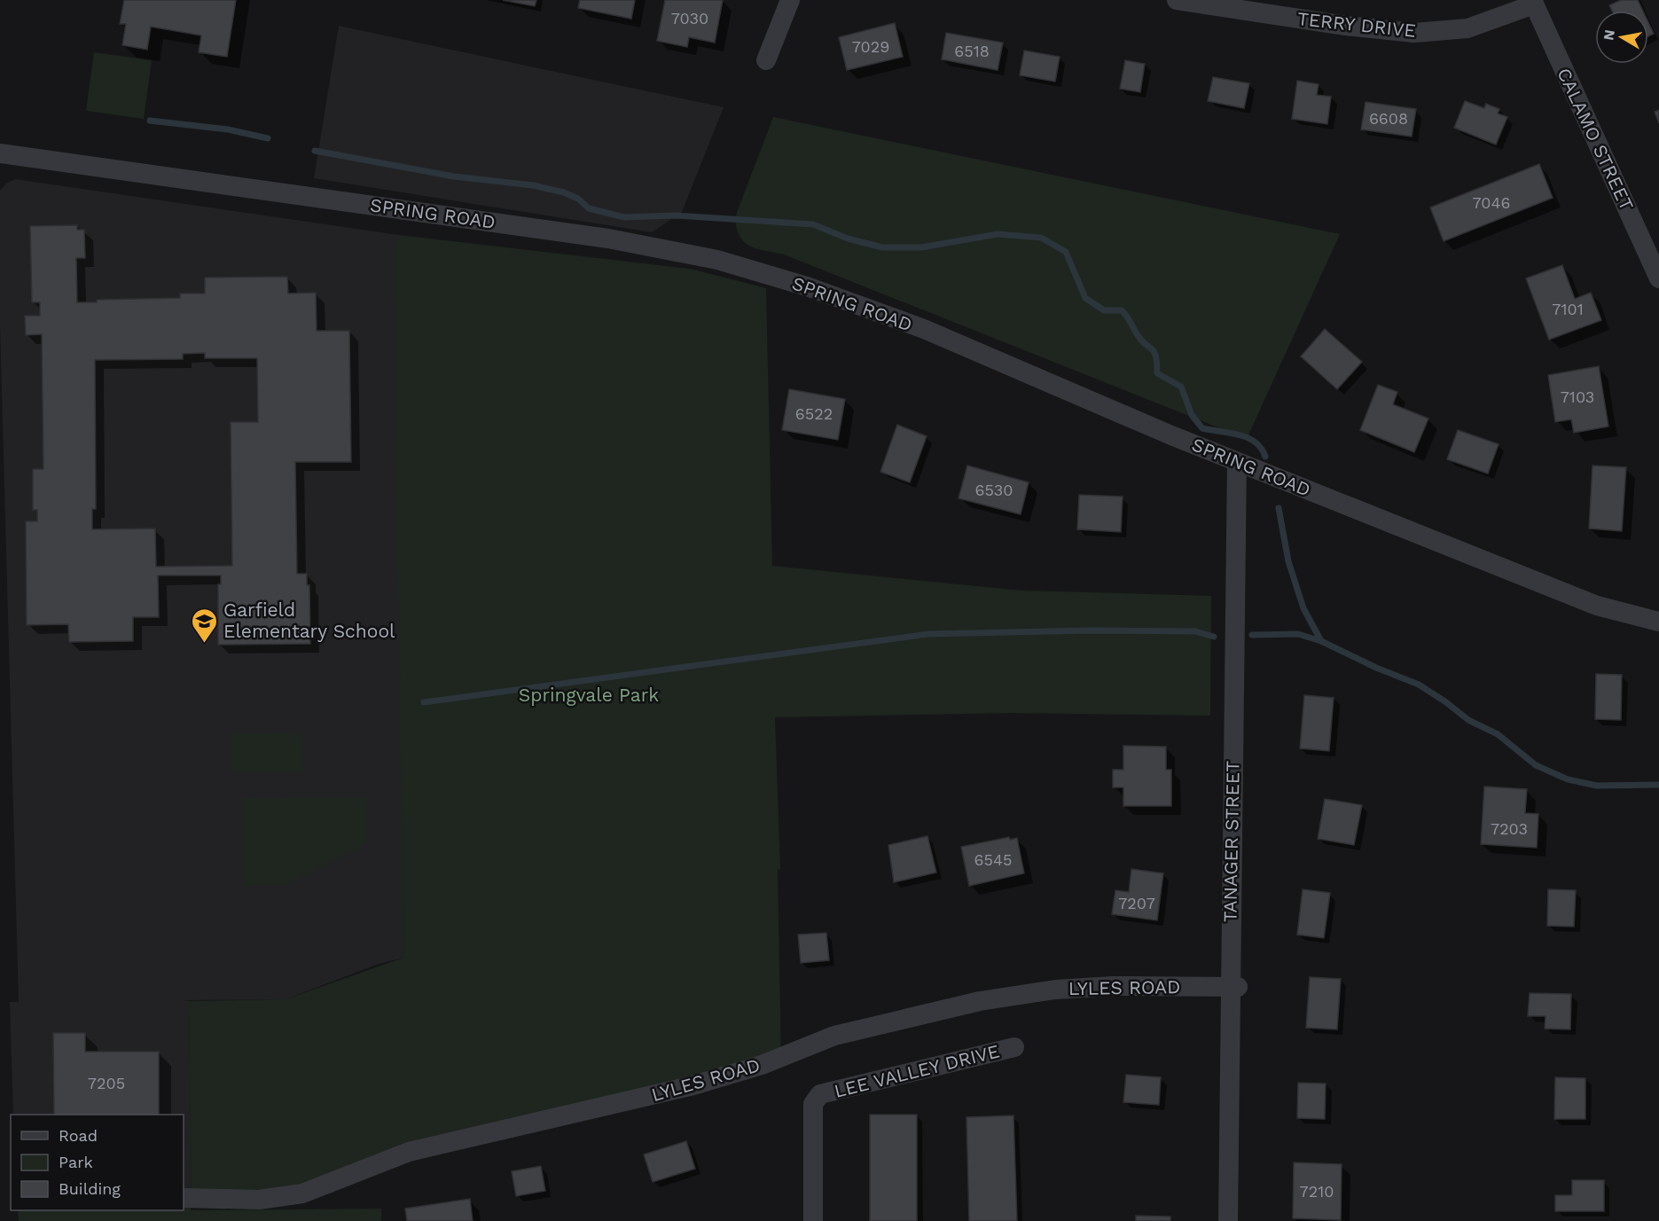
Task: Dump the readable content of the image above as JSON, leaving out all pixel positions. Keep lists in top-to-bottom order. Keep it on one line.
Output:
{"streets":{"street":["TERRY DRIVE","CALAMO STREET","SPRING ROAD","TANAGER STREET","LYLES ROAD","LEE VALLEY DRIVE"]},"crossings":[["TERRY DRIVE","CALAMO STREET"],["SPRING ROAD","TANAGER STREET"],["TANAGER STREET","LYLES ROAD"]],"parks":["Springvale Park"],"places":{"school or university":["Garfield Elementary School"]},"house_numbers":["7030","7029","6518","6608","7046","7101","7103","6522","6530","7203","6545","7207","7205","7210"],"legend":["Road","Park","Building"],"north":"left"}
